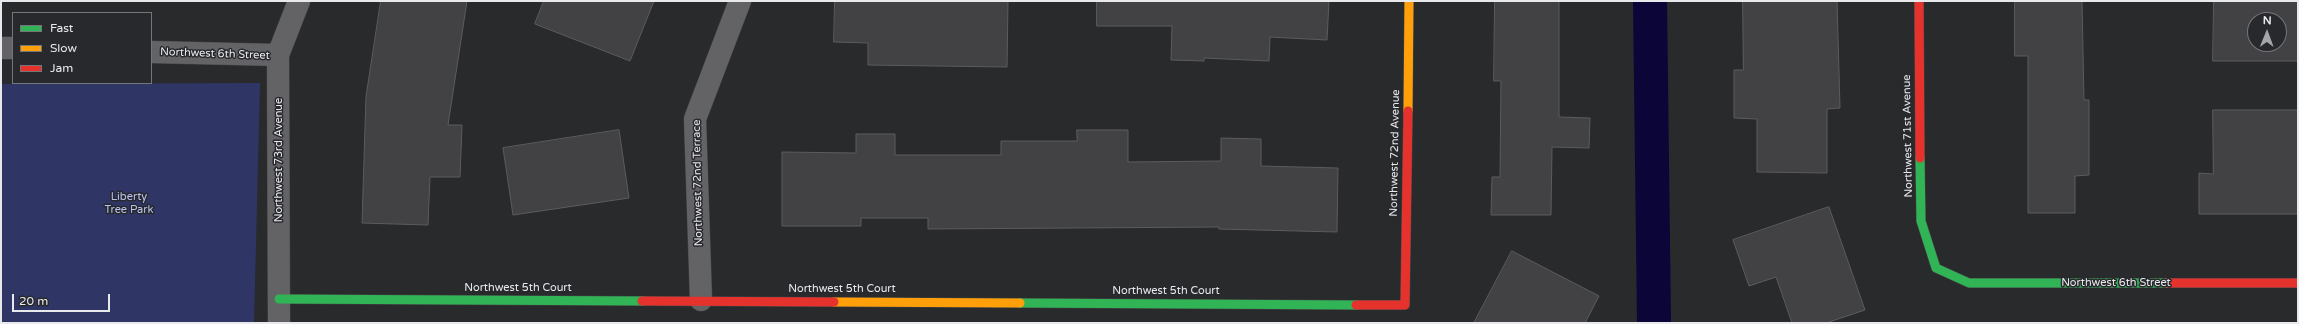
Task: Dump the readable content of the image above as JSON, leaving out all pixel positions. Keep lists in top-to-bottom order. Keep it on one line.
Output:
{"streets":{"street":["Northwest 6th Street","Northwest 71st Avenue","Northwest 72nd Avenue","Northwest 73rd Avenue","Northwest 72nd Terrace","Northwest 5th Court"]},"crossings":[["Northwest 6th Street","Northwest 71st Avenue"],["Northwest 6th Street","Northwest 73rd Avenue"],["Northwest 72nd Avenue","Northwest 5th Court"],["Northwest 73rd Avenue","Northwest 5th Court"],["Northwest 72nd Terrace","Northwest 5th Court"]],"parks":["Liberty Tree Park"],"legend":["Fast","Slow","Jam"],"scale_bar":"20 m","north":"top"}
